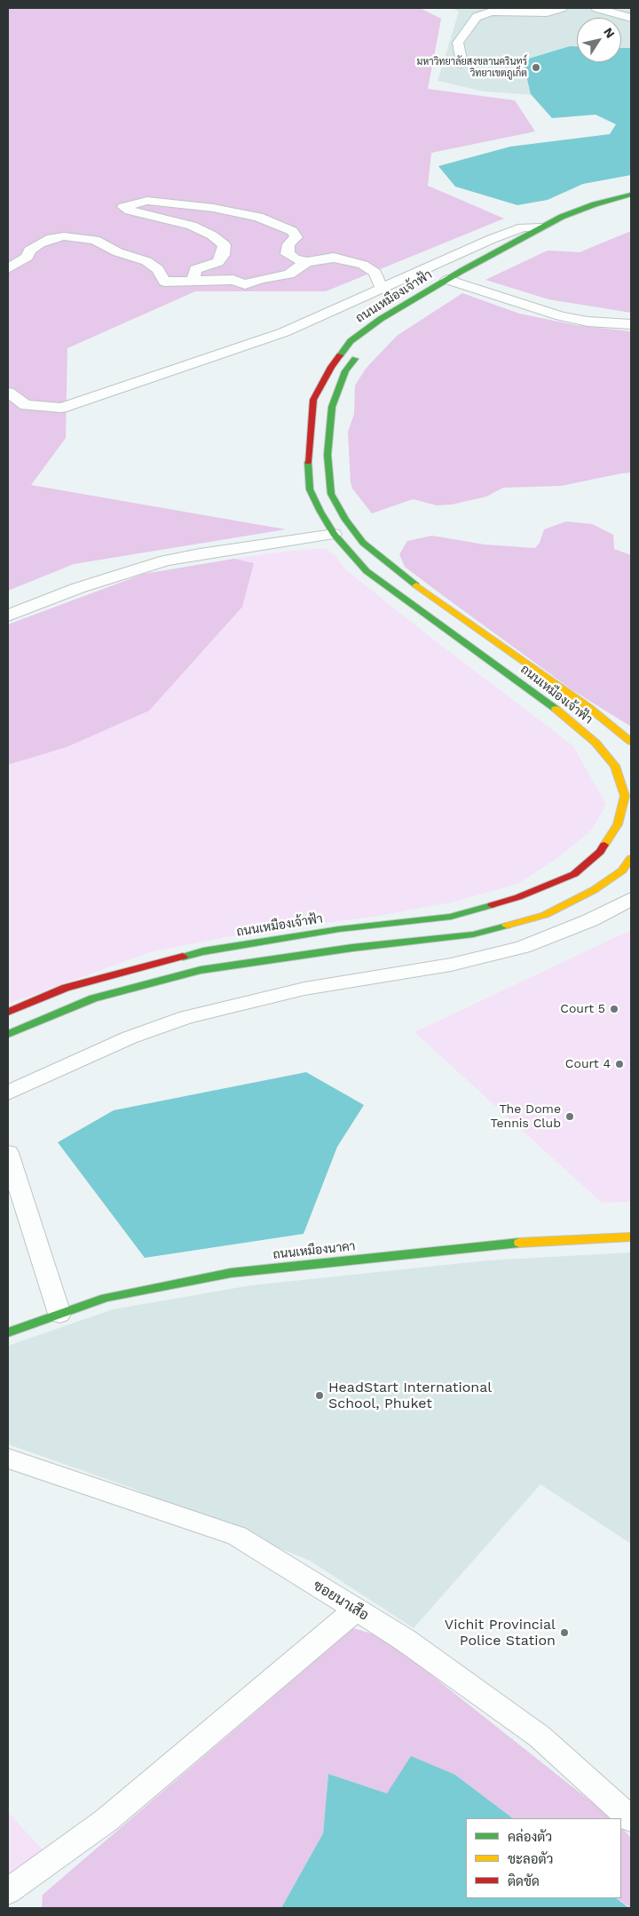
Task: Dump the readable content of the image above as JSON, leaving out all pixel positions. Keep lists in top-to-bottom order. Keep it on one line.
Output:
{"streets":{"street":["ถนนเหมืองเจ้าฟ้า","ถนนเหมืองนาคา","ซอยนาเสือ"]},"places":["มหาวิทยาลัยสงขลานครินทร์ วิทยาเขตภูเก็ต","Court 5","Court 4","The Dome Tennis Club","HeadStart International School, Phuket","Vichit Provincial Police Station"],"legend":["คล่องตัว","ชะลอตัว","ติดขัด"],"north":"top right"}
